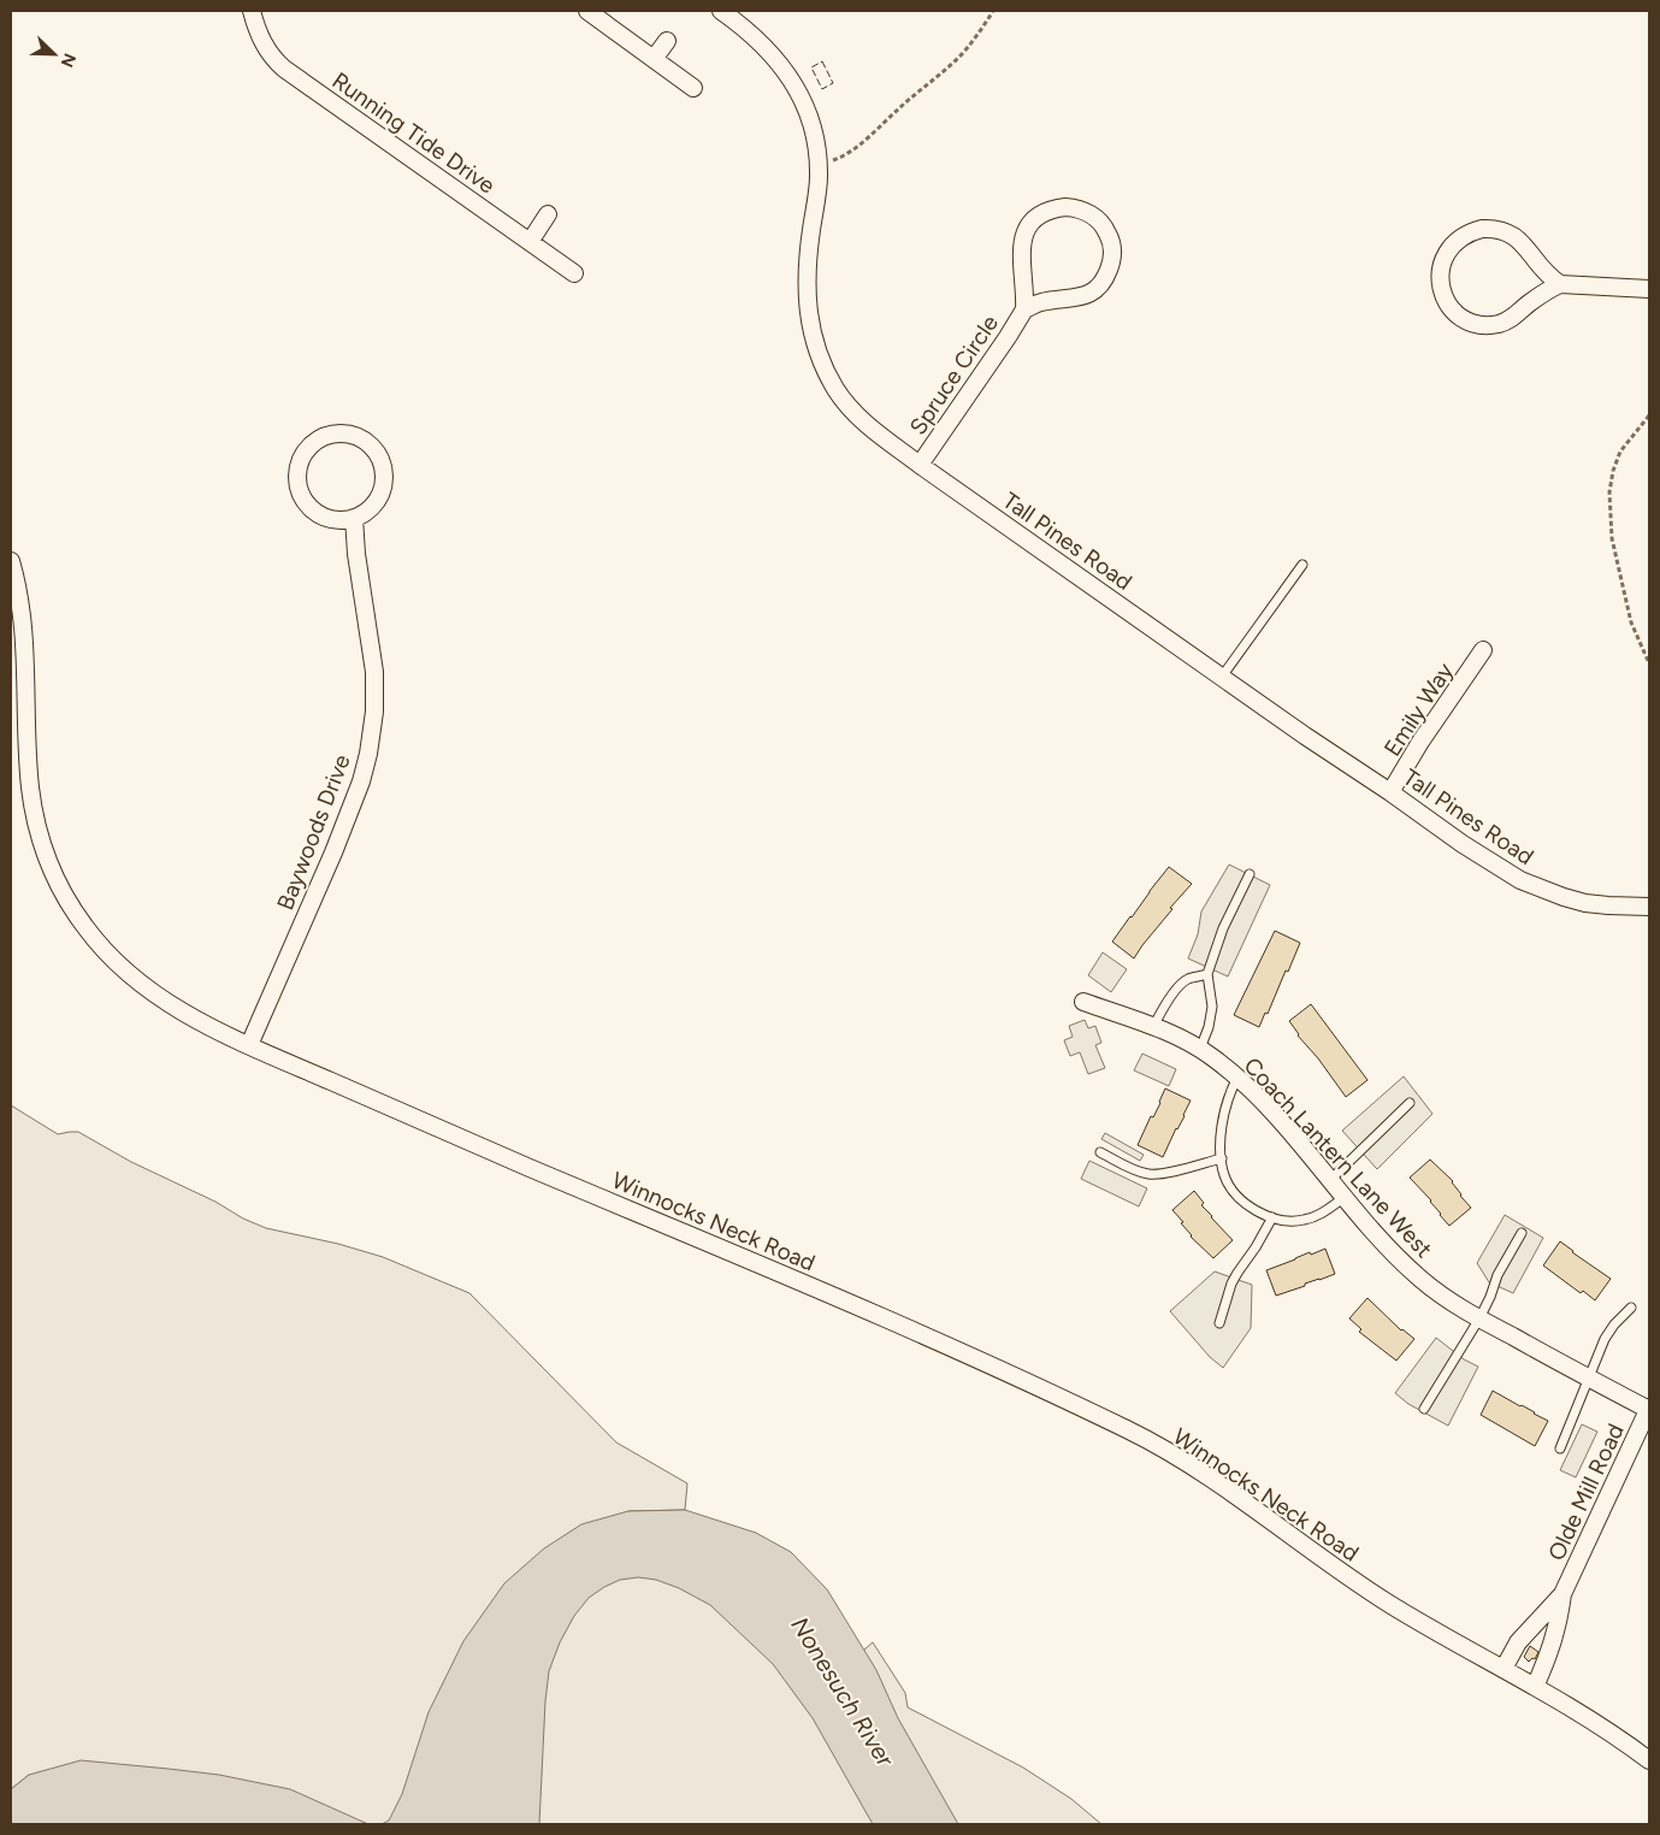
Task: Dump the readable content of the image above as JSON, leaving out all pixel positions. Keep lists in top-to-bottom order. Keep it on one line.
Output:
{"streets":{"street":["Running Tide Drive","Spruce Circle","Tall Pines Road","Emily Way","Baywoods Drive","Coach Lantern Lane West","Winnocks Neck Road","Olde Mill Road"]},"crossings":[["Spruce Circle","Tall Pines Road"],["Tall Pines Road","Emily Way"],["Baywoods Drive","Winnocks Neck Road"],["Coach Lantern Lane West","Olde Mill Road"],["Winnocks Neck Road","Olde Mill Road"]],"water":["Nonesuch River"],"north":"bottom right"}
